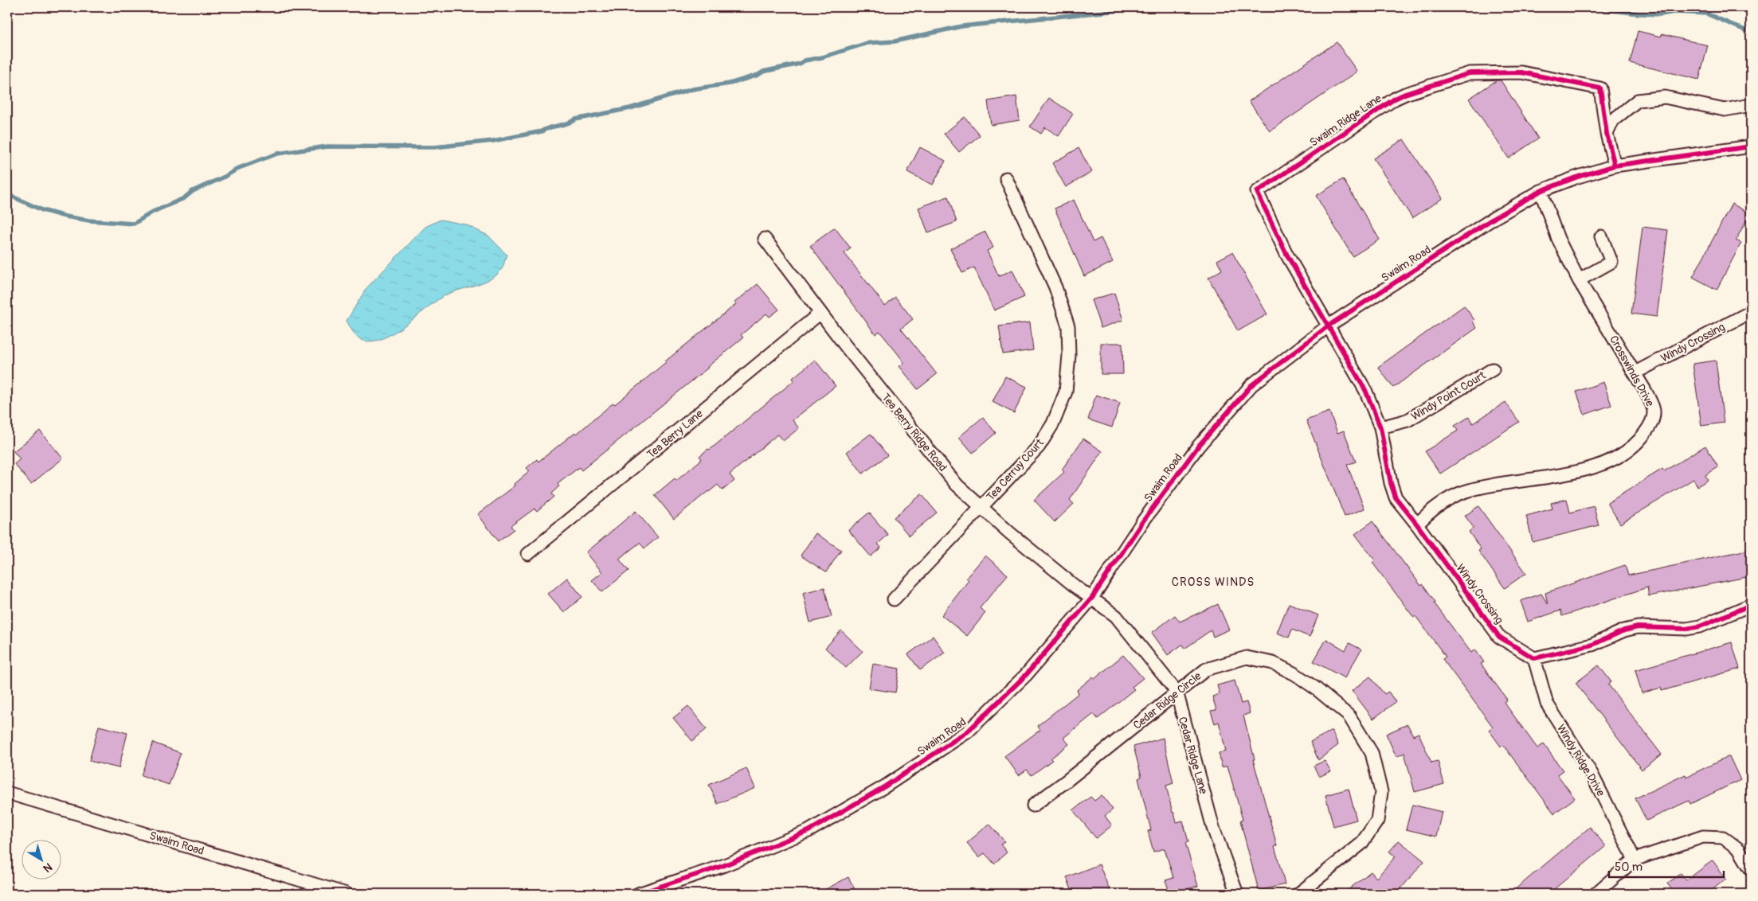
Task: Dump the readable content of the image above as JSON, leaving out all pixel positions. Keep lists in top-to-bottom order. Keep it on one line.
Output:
{"streets":{"street":["Swaim Ridge Lane","Swaim Road","Windy Crossing","Crosswinds Drive","Windy Point Court","Tea Berry Ridge Road","Tea Berry Lane","Tea Cerruy Court","Cedar Ridge Circle","Cedar Ridge Lane","Windy Ridge Drive"]},"crossings":[["Swaim Ridge Lane","Swaim Road"],["Swaim Ridge Lane","Windy Crossing"],["Swaim Road","Windy Crossing"],["Swaim Road","Crosswinds Drive"],["Swaim Road","Tea Berry Ridge Road"],["Swaim Road","Cedar Ridge Lane"],["Windy Crossing","Crosswinds Drive"],["Windy Crossing","Windy Point Court"],["Windy Crossing","Windy Ridge Drive"],["Tea Berry Ridge Road","Tea Berry Lane"],["Tea Berry Ridge Road","Tea Cerruy Court"],["Tea Berry Ridge Road","Cedar Ridge Lane"],["Cedar Ridge Circle","Cedar Ridge Lane"]],"districts":["CROSS WINDS"],"scale_bar":"50 m","north":"bottom right"}
